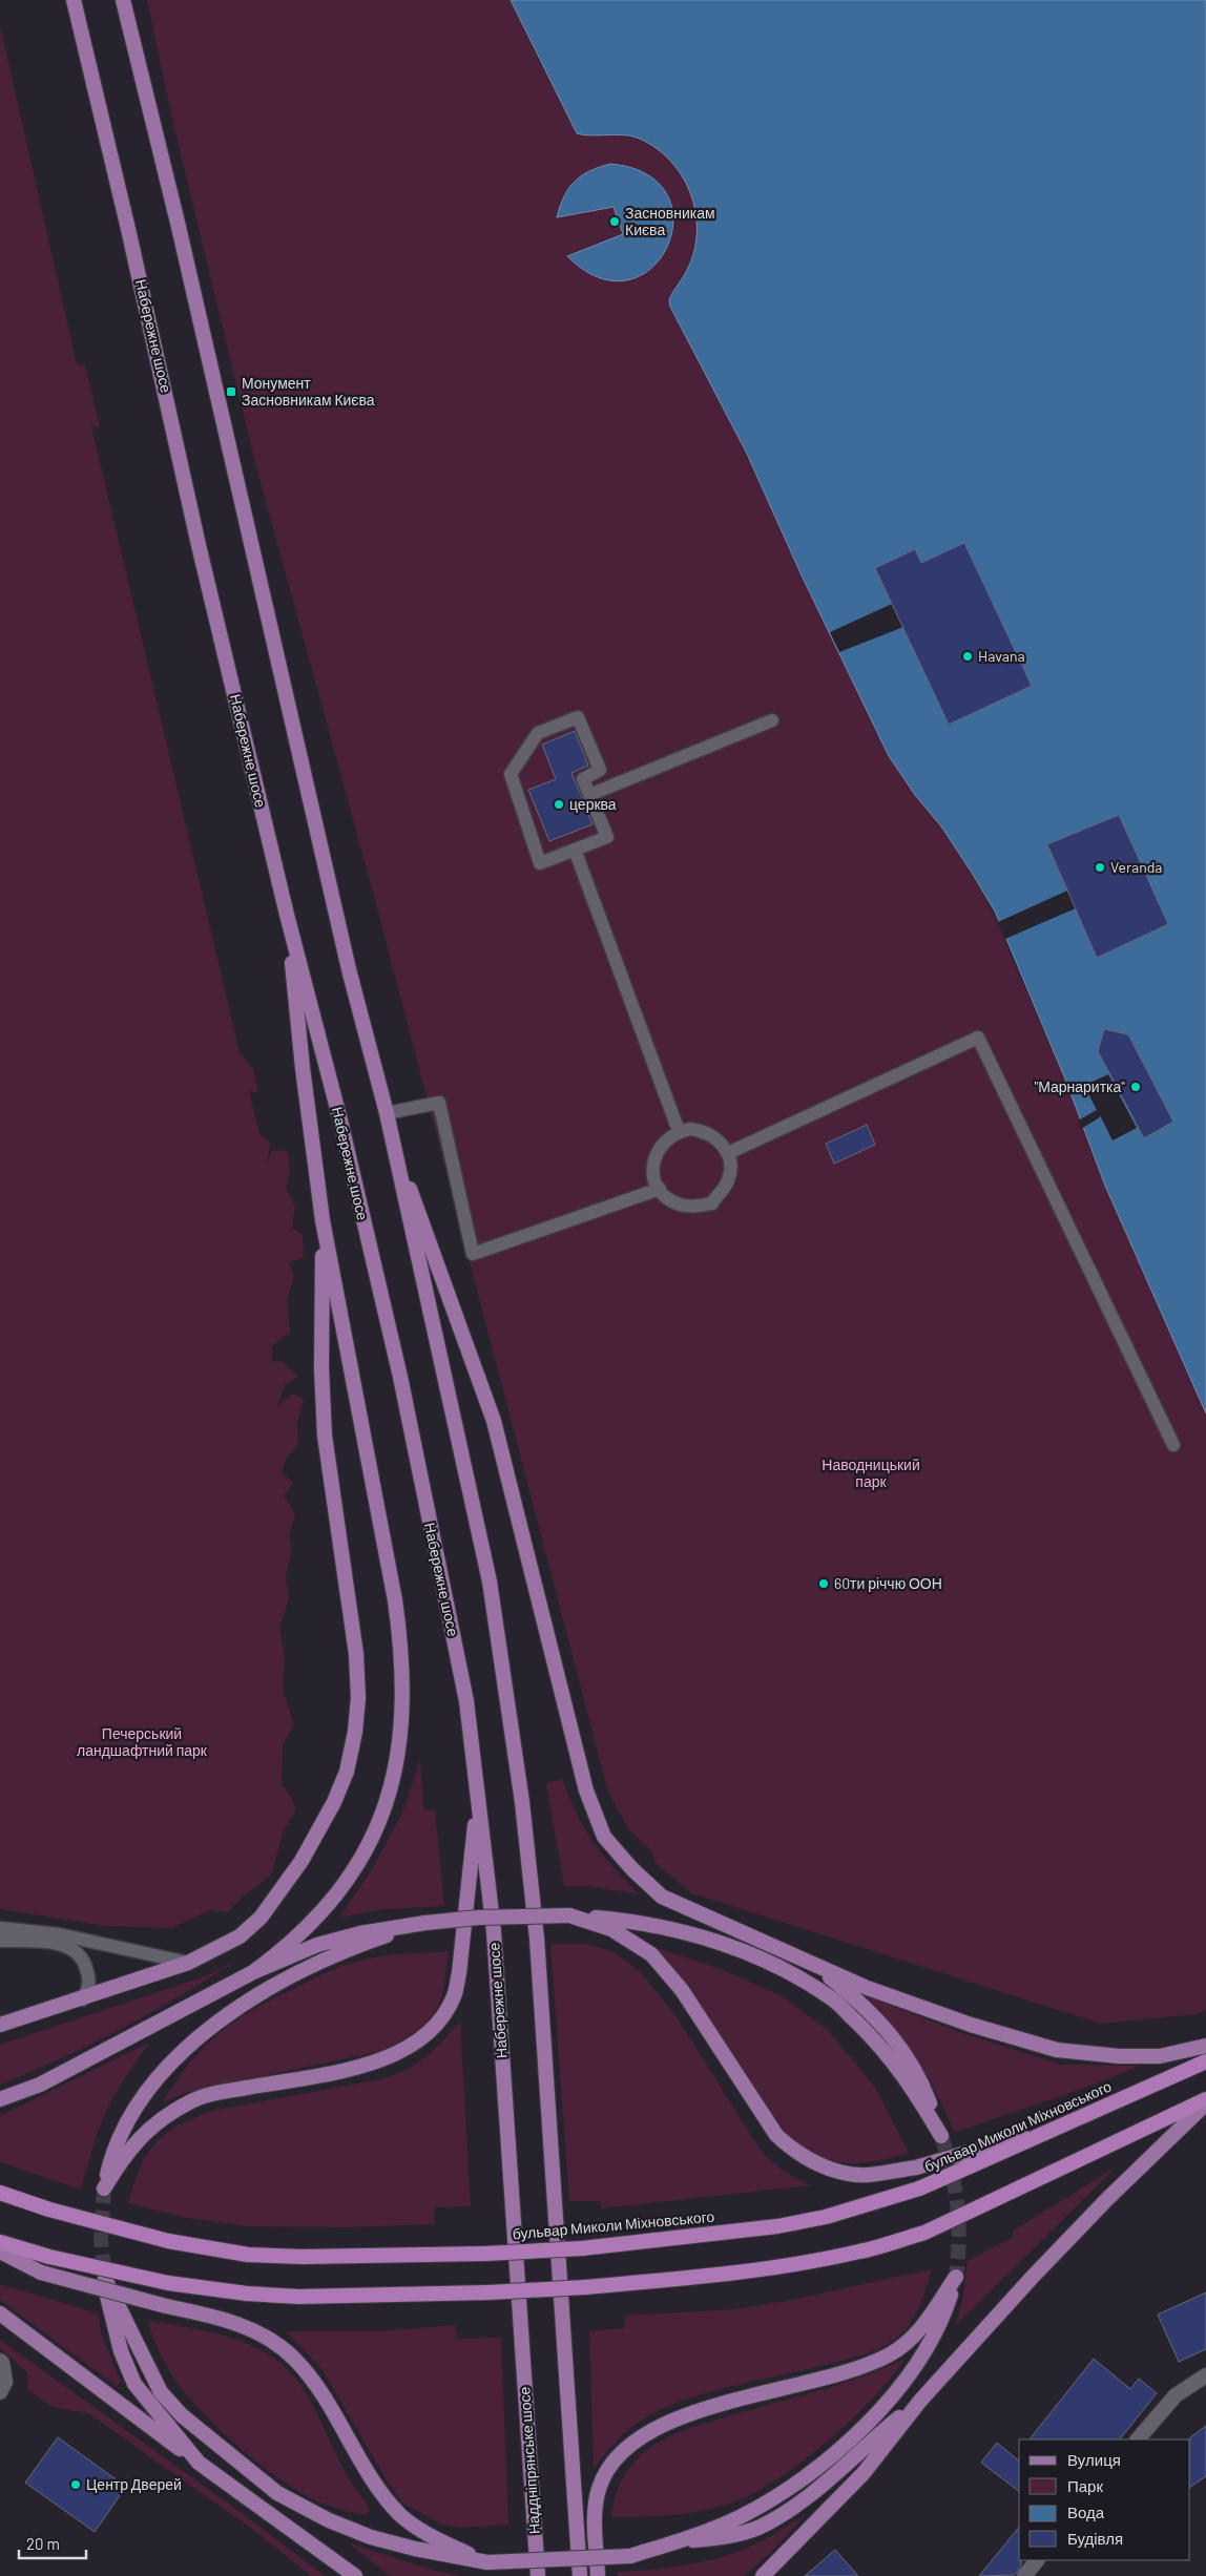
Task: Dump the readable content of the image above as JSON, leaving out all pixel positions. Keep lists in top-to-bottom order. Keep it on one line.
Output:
{"streets":{"highway":["бульвар Миколи Міхновського"],"main road":["Набережне шосе","Наддніпрянське шосе"]},"crossings":[["Набережне шосе","Наддніпрянське шосе"]],"parks":["Наводницький парк","Печерський ландшафтний парк"],"places":{"other":["Засновникам Києва","Havana","церква","Veranda","\"Марнаритка\"","60ти річчю ООН","Центр Дверей"],"transit":["Монумент Засновникам Києва"]},"legend":["Вулиця","Парк","Вода","Будівля"],"scale_bar":"20 m"}
